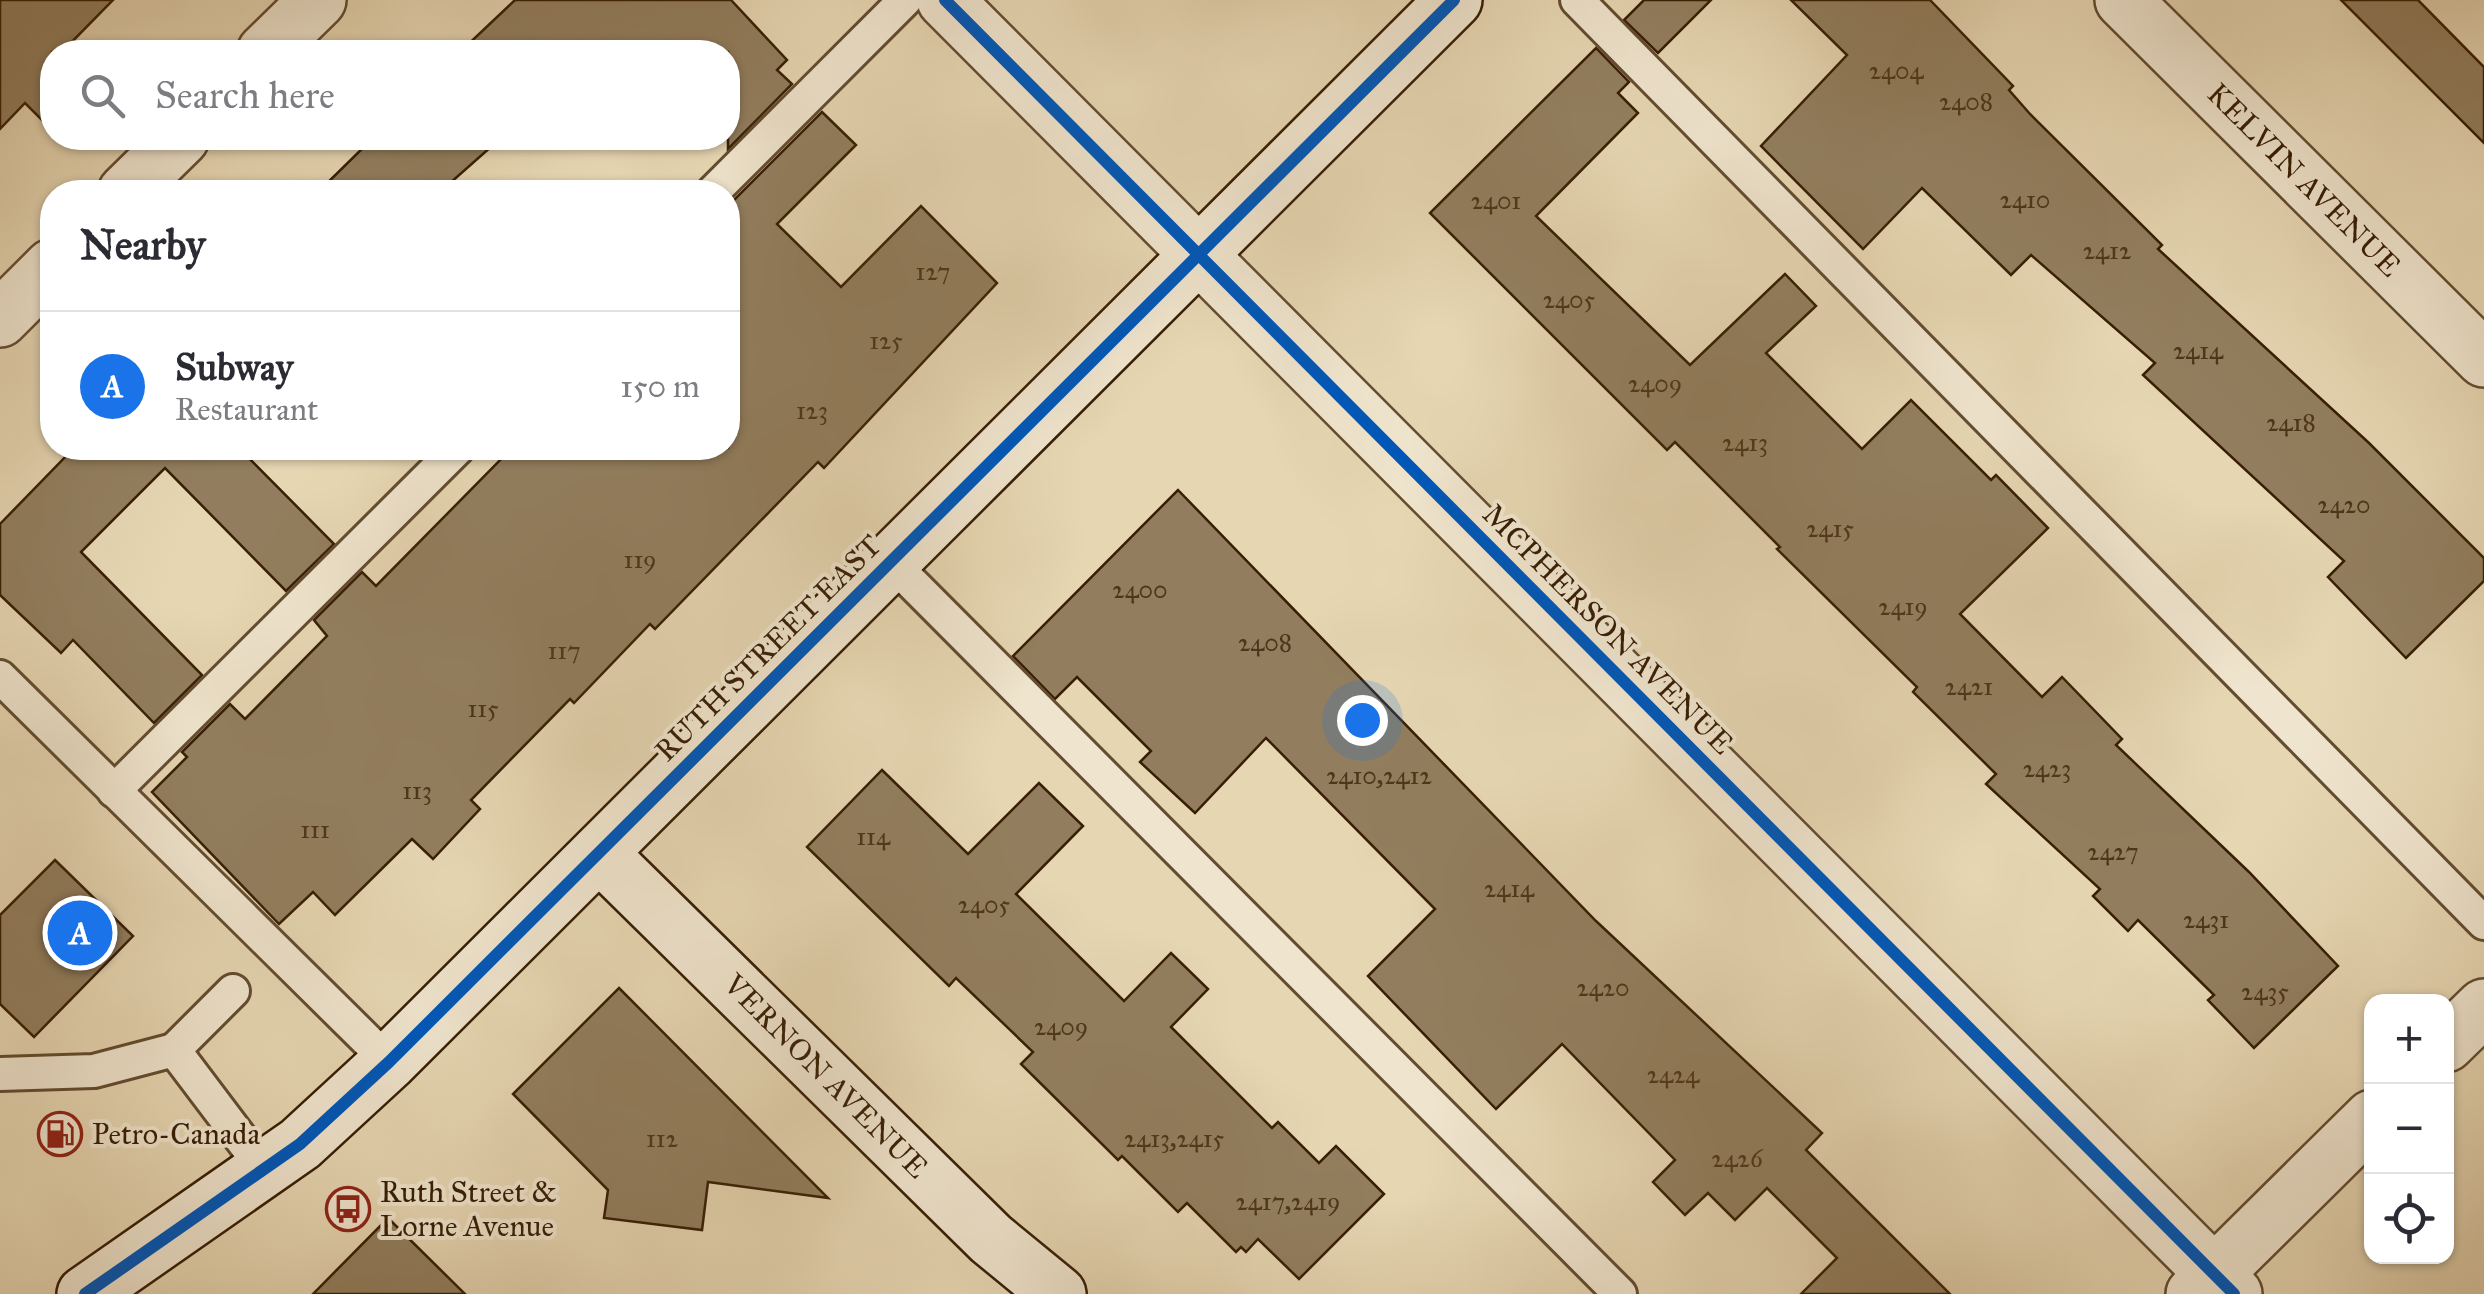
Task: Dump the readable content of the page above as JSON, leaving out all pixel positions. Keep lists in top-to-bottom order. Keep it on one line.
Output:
{"streets":{"street":["KELVIN AVENUE","MCPHERSON AVENUE","RUTH STREET EAST","VERNON AVENUE"]},"crossings":[["MCPHERSON AVENUE","RUTH STREET EAST"],["RUTH STREET EAST","VERNON AVENUE"]],"places":{"fuel station":["Petro-Canada"],"bus stop":["Ruth Street & Lorne Avenue"]},"house_numbers":["2404","2408","2410","2401","2412","127","2405","125","2414","2409","123","2418","2413","2420","2415","119","2400","2419","2408","117","2421","115","2423","2410,2412","113","111","114","2427","2414","2405","2431","2420","2435","2409","2424","112","2413,2415","2426","2417,2419"],"page":{"search":"Search here","heading":"Nearby","list":[{"mark":"A","name":"Subway","note":"Restaurant","value":"150 m"}],"pins":"A","map_buttons":["+","−"]}}
